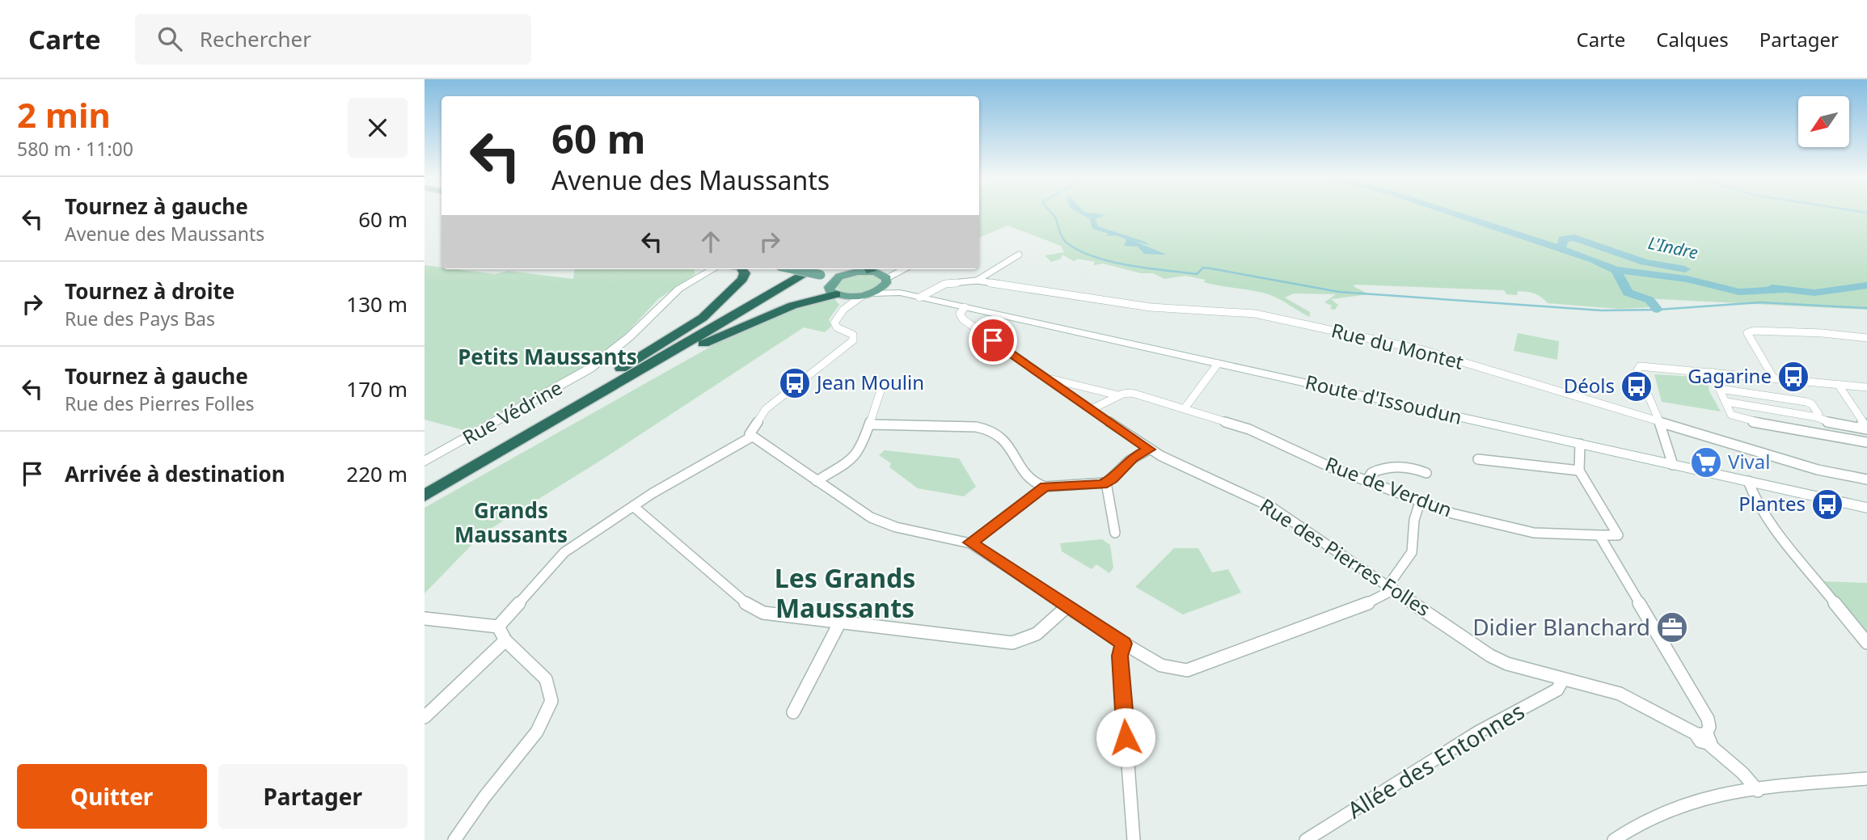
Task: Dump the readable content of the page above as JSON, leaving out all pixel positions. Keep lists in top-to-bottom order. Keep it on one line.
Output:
{"streets":{"main road":["Route d'Issoudun","Rue Védrine"],"street":["Rue du Montet","Rue de Verdun","Rue des Pierres Folles","Allée des Entonnes"]},"crossings":[["Rue du Montet","Route d'Issoudun"],["Route d'Issoudun","Rue des Pierres Folles"],["Rue de Verdun","Rue des Pierres Folles"],["Rue des Pierres Folles","Allée des Entonnes"]],"districts":["Petits Maussants","Grands Maussants","Les Grands Maussants"],"water":["L'Indre"],"places":{"bus stop":["Gagarine","Jean Moulin","Déols","Plantes"],"supermarket":["Vival"],"office":["Didier Blanchard"]},"north":"bottom left","page":{"header":"Carte","search":"Rechercher","nav":["Carte","Calques","Partager"],"heading":["2 min","580 m · 11:00"],"turn":["60 m","Avenue des Maussants"],"list":[{"name":"Tournez à gauche","note":"Avenue des Maussants","value":"60 m"},{"name":"Tournez à droite","note":"Rue des Pays Bas","value":"130 m"},{"name":"Tournez à gauche","note":"Rue des Pierres Folles","value":"170 m"},{"name":"Arrivée à destination","value":"220 m"}],"buttons":["Quitter","Partager"]}}
